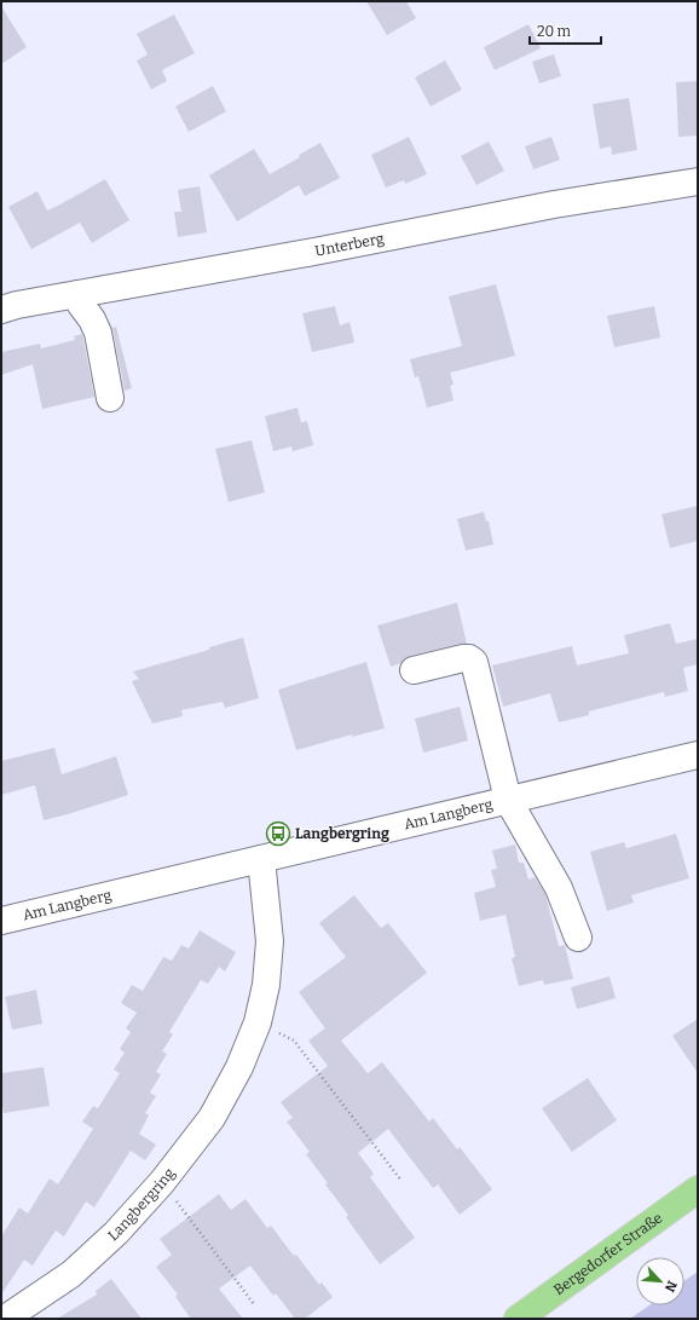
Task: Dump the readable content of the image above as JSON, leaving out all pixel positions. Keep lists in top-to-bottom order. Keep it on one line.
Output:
{"streets":{"main road":["Bergedorfer Straße"],"street":["Unterberg","Am Langberg","Langbergring"]},"crossings":[["Am Langberg","Langbergring"]],"places":{"bus stop":["Langbergring"]},"scale_bar":"20 m","north":"bottom right"}
